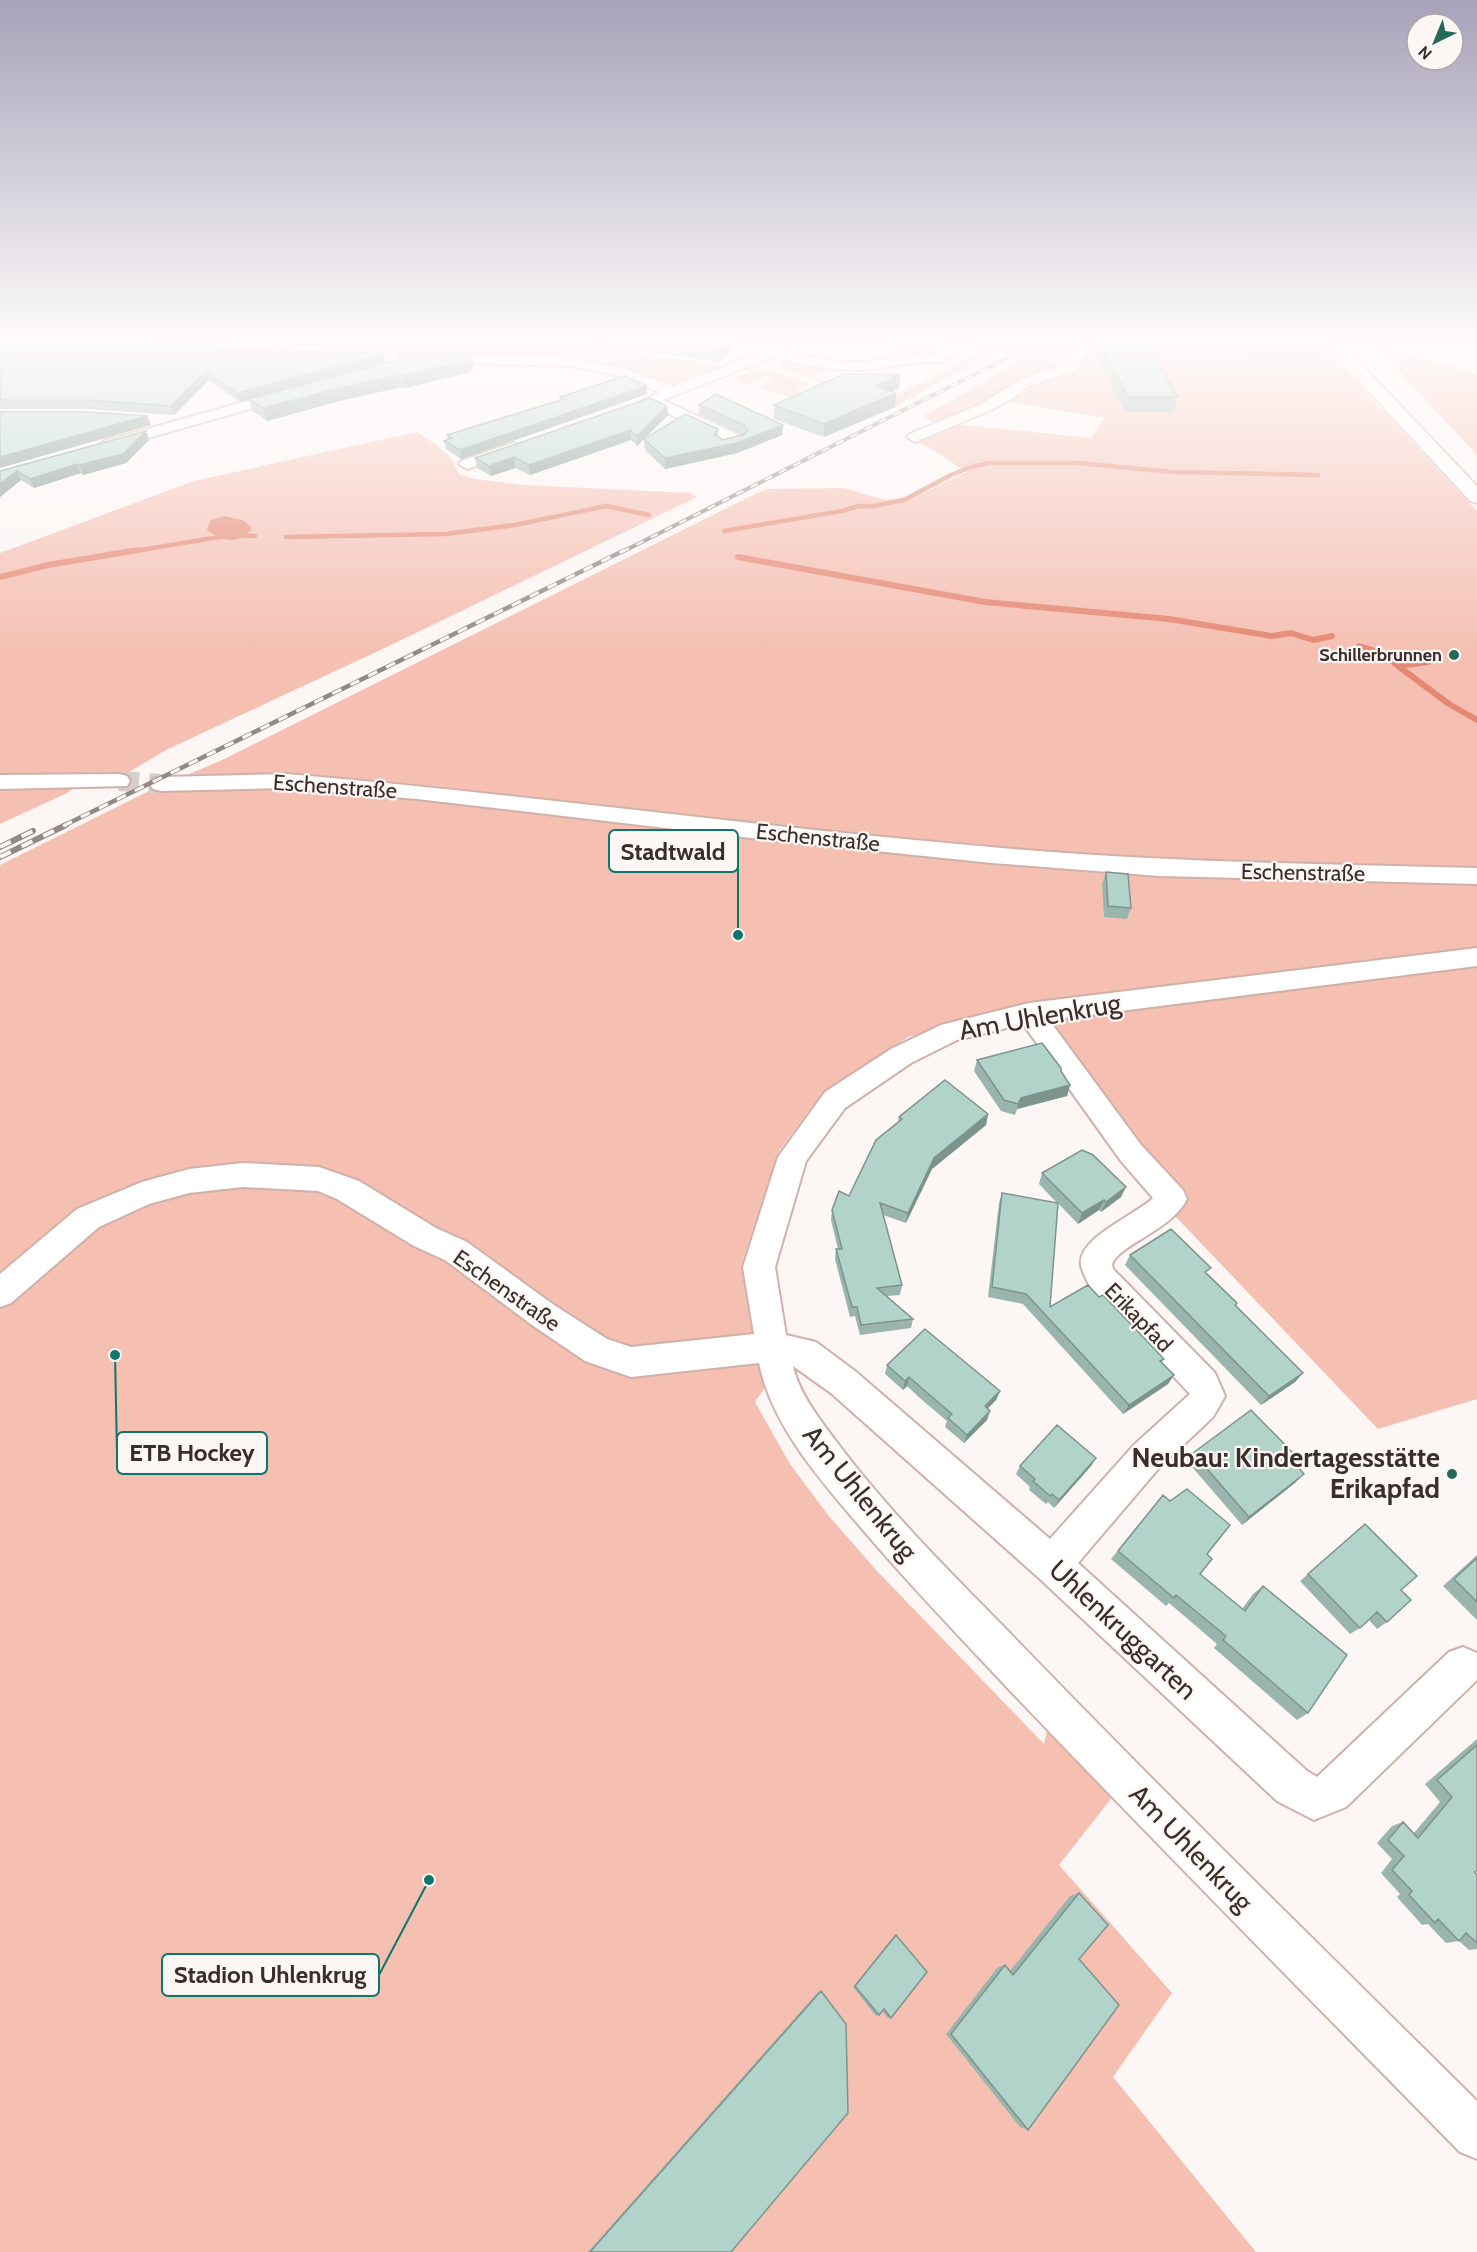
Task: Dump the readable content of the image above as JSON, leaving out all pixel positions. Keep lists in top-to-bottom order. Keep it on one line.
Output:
{"streets":{"street":["Eschenstraße","Am Uhlenkrug","Erikapfad","Uhlenkruggarten"]},"crossings":[["Eschenstraße","Am Uhlenkrug"],["Eschenstraße","Uhlenkruggarten"],["Am Uhlenkrug","Erikapfad"],["Am Uhlenkrug","Uhlenkruggarten"],["Erikapfad","Uhlenkruggarten"]],"places":["Schillerbrunnen","Stadtwald","ETB Hockey","Neubau: Kindertagesstätte Erikapfad","Stadion Uhlenkrug"],"north":"bottom left"}
